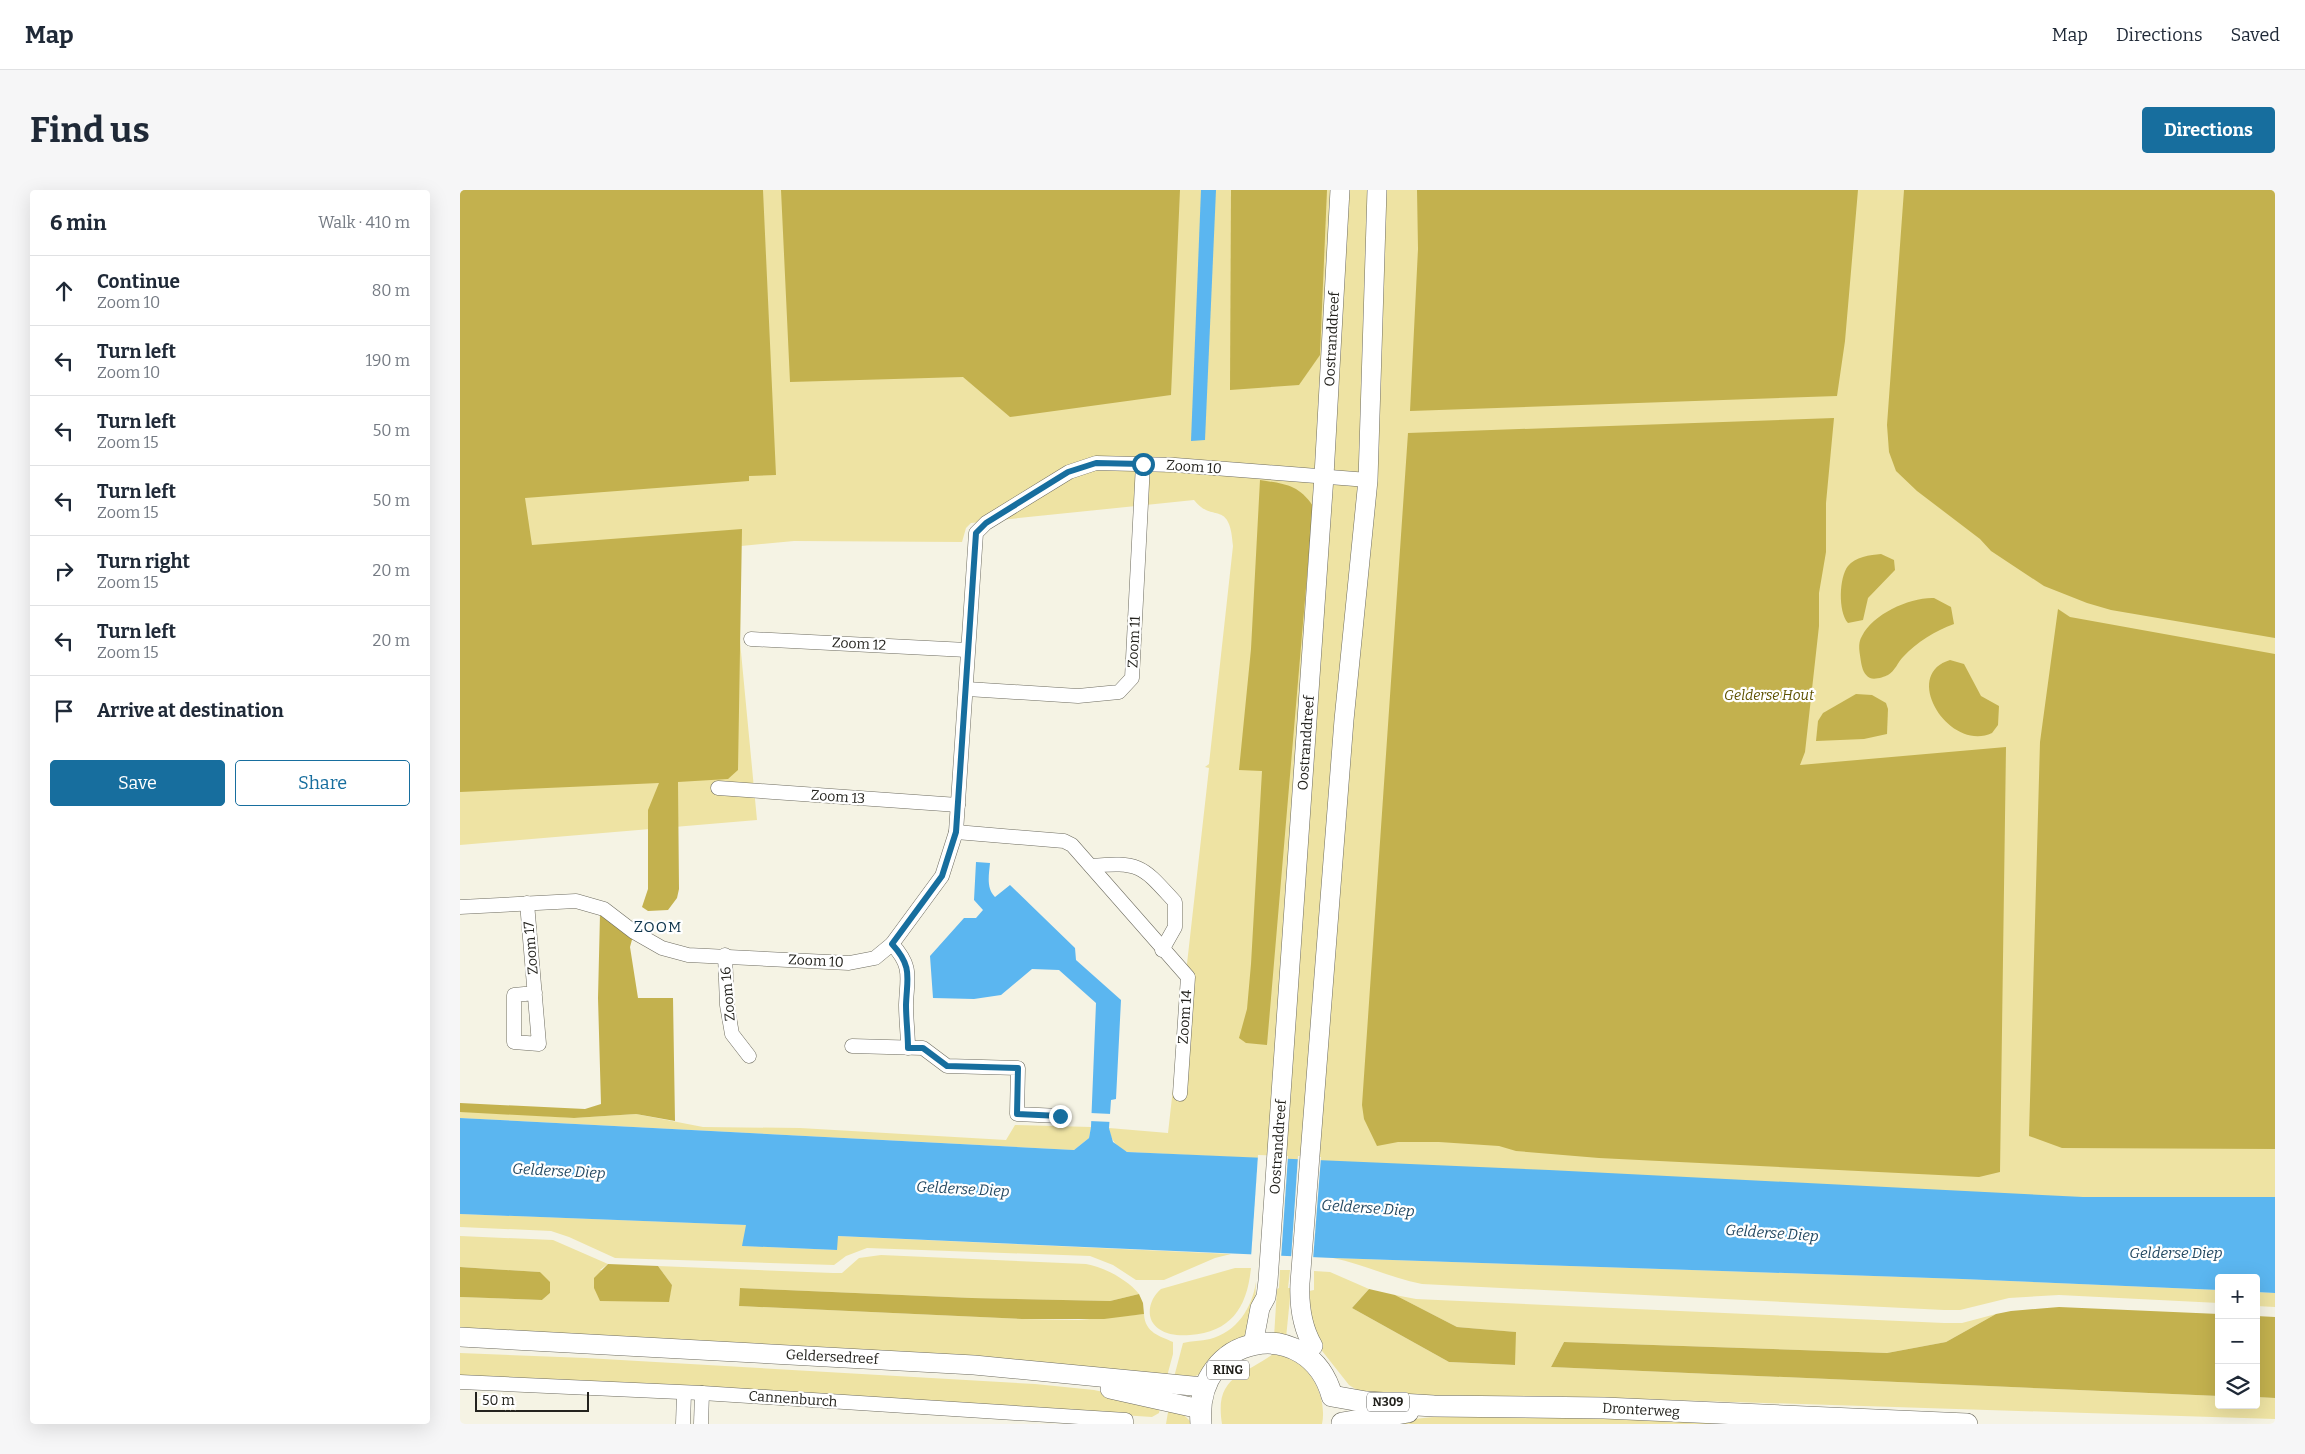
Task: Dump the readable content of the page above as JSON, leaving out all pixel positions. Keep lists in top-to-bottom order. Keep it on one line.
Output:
{"streets":{"main road":["Oostranddreef","Geldersedreef","RING","N309","Dronterweg"],"street":["Zoom 10","Zoom 11","Zoom 12","Zoom 13","Zoom 17","Zoom 16","Zoom 14","Cannenburch"]},"crossings":[["Oostranddreef","Zoom 10"],["Oostranddreef","RING"],["Zoom 10","Zoom 11"],["Zoom 10","Zoom 12"],["Zoom 10","Zoom 13"],["Zoom 10","Zoom 17"],["Zoom 10","Zoom 16"],["Zoom 10","Zoom 14"],["Geldersedreef","RING"]],"districts":["ZOOM"],"water":["Gelderse Diep"],"parks":["Gelderse Hout"],"scale_bar":"50 m","page":{"header":"Map","nav":["Map","Directions","Saved"],"buttons":["Directions",["Save","Share"]],"title":"Find us","heading":["6 min","Walk · 410 m"],"list":[["Continue","Zoom 10","80 m"],["Turn left","Zoom 10","190 m"],["Turn left","Zoom 15","50 m"],["Turn left","Zoom 15","50 m"],["Turn right","Zoom 15","20 m"],["Turn left","Zoom 15","20 m"],"Arrive at destination"],"map_buttons":["+","−"],"scale":"50 m"}}
